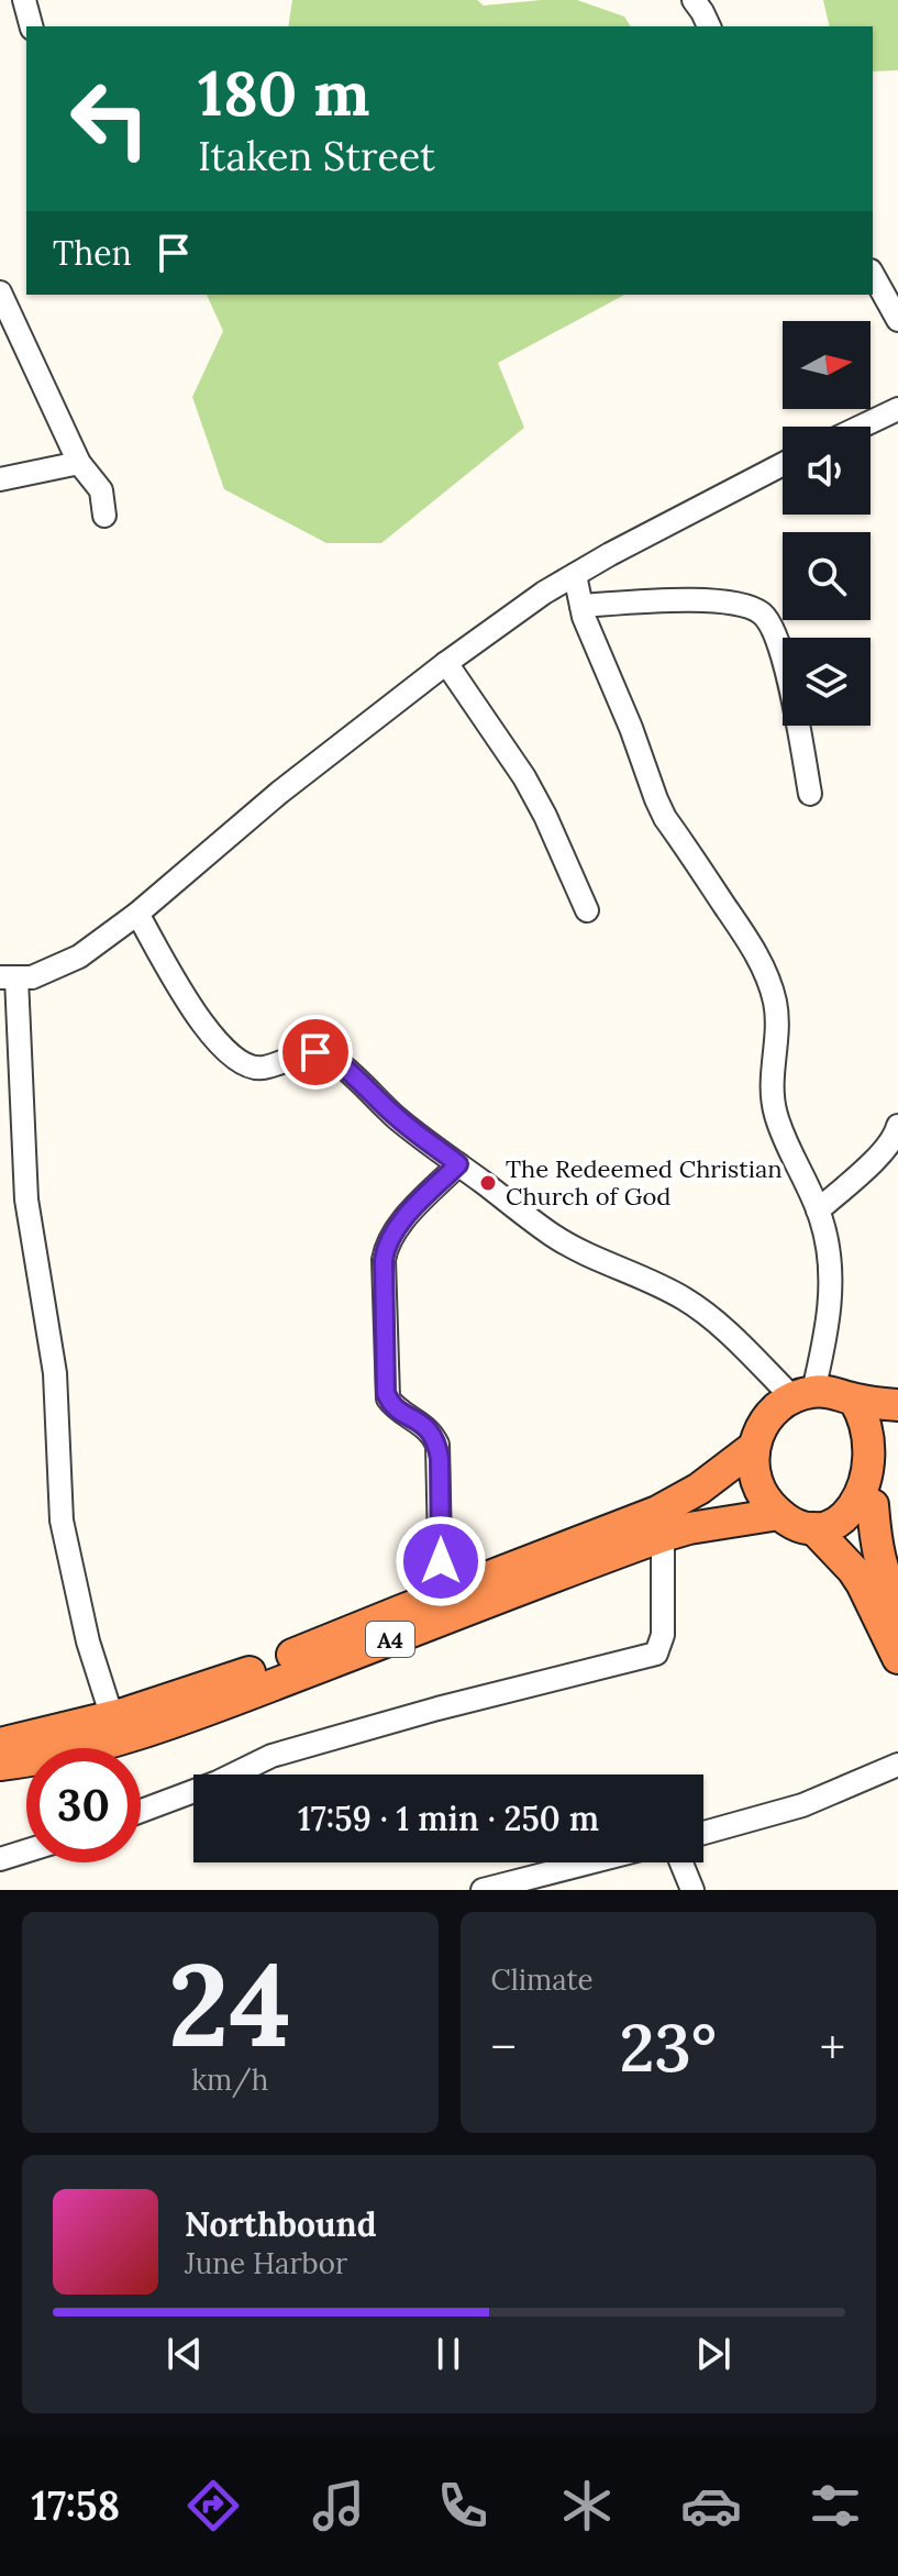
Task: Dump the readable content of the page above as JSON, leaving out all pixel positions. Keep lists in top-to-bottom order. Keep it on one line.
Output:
{"streets":{"highway":["A4"]},"places":["The Redeemed Christian Church of God"],"north":"right","page":{"turn":["180 m","Itaken Street"],"then":"Then","limit":"30","trip":"17:59 · 1 min · 250 m","tile":[["24","km/h"],"Climate"],"heat":["−","23°","+"],"song":["Northbound","June Harbor"],"tabs":"17:58"}}
